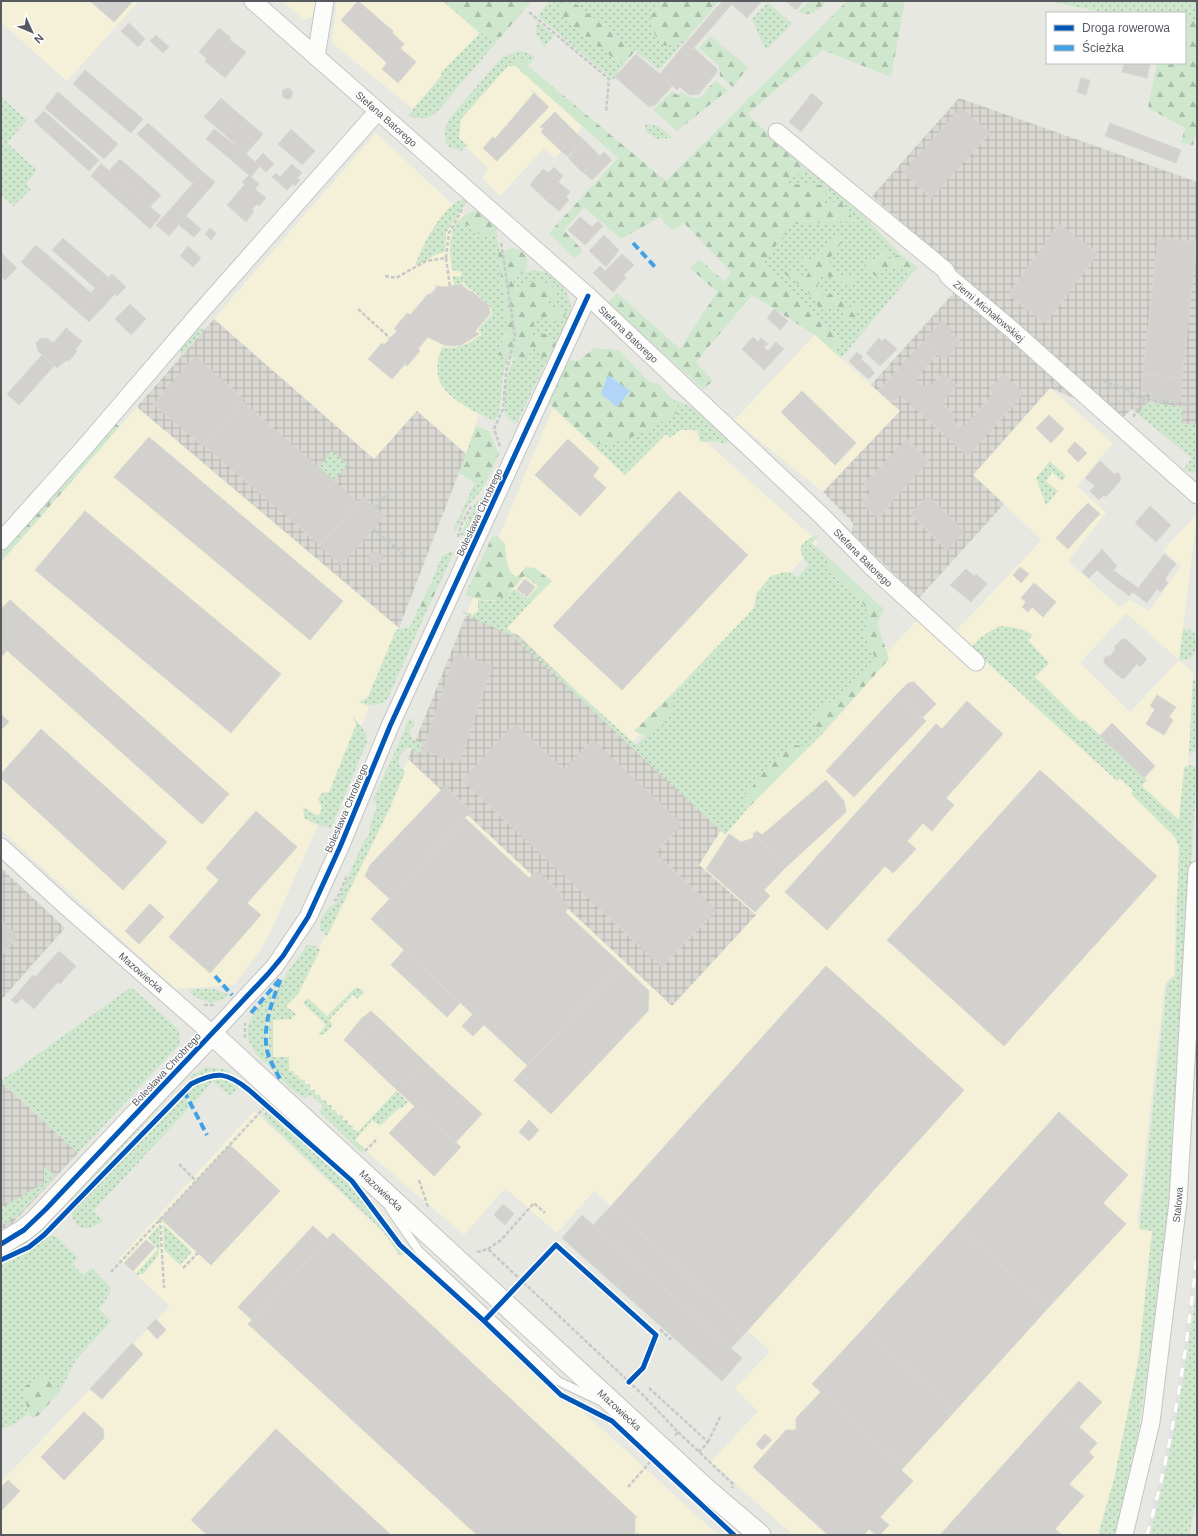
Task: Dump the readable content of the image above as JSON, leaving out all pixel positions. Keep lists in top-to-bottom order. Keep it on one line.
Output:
{"streets":{"street":["Stefana Batorego","Ziemi Michałowskiej","Bolesława Chrobrego","Mazowiecka","Stalowa"]},"crossings":[["Stefana Batorego","Bolesława Chrobrego"],["Bolesława Chrobrego","Mazowiecka"]],"legend":["Droga rowerowa","Ścieżka"],"north":"bottom right"}
